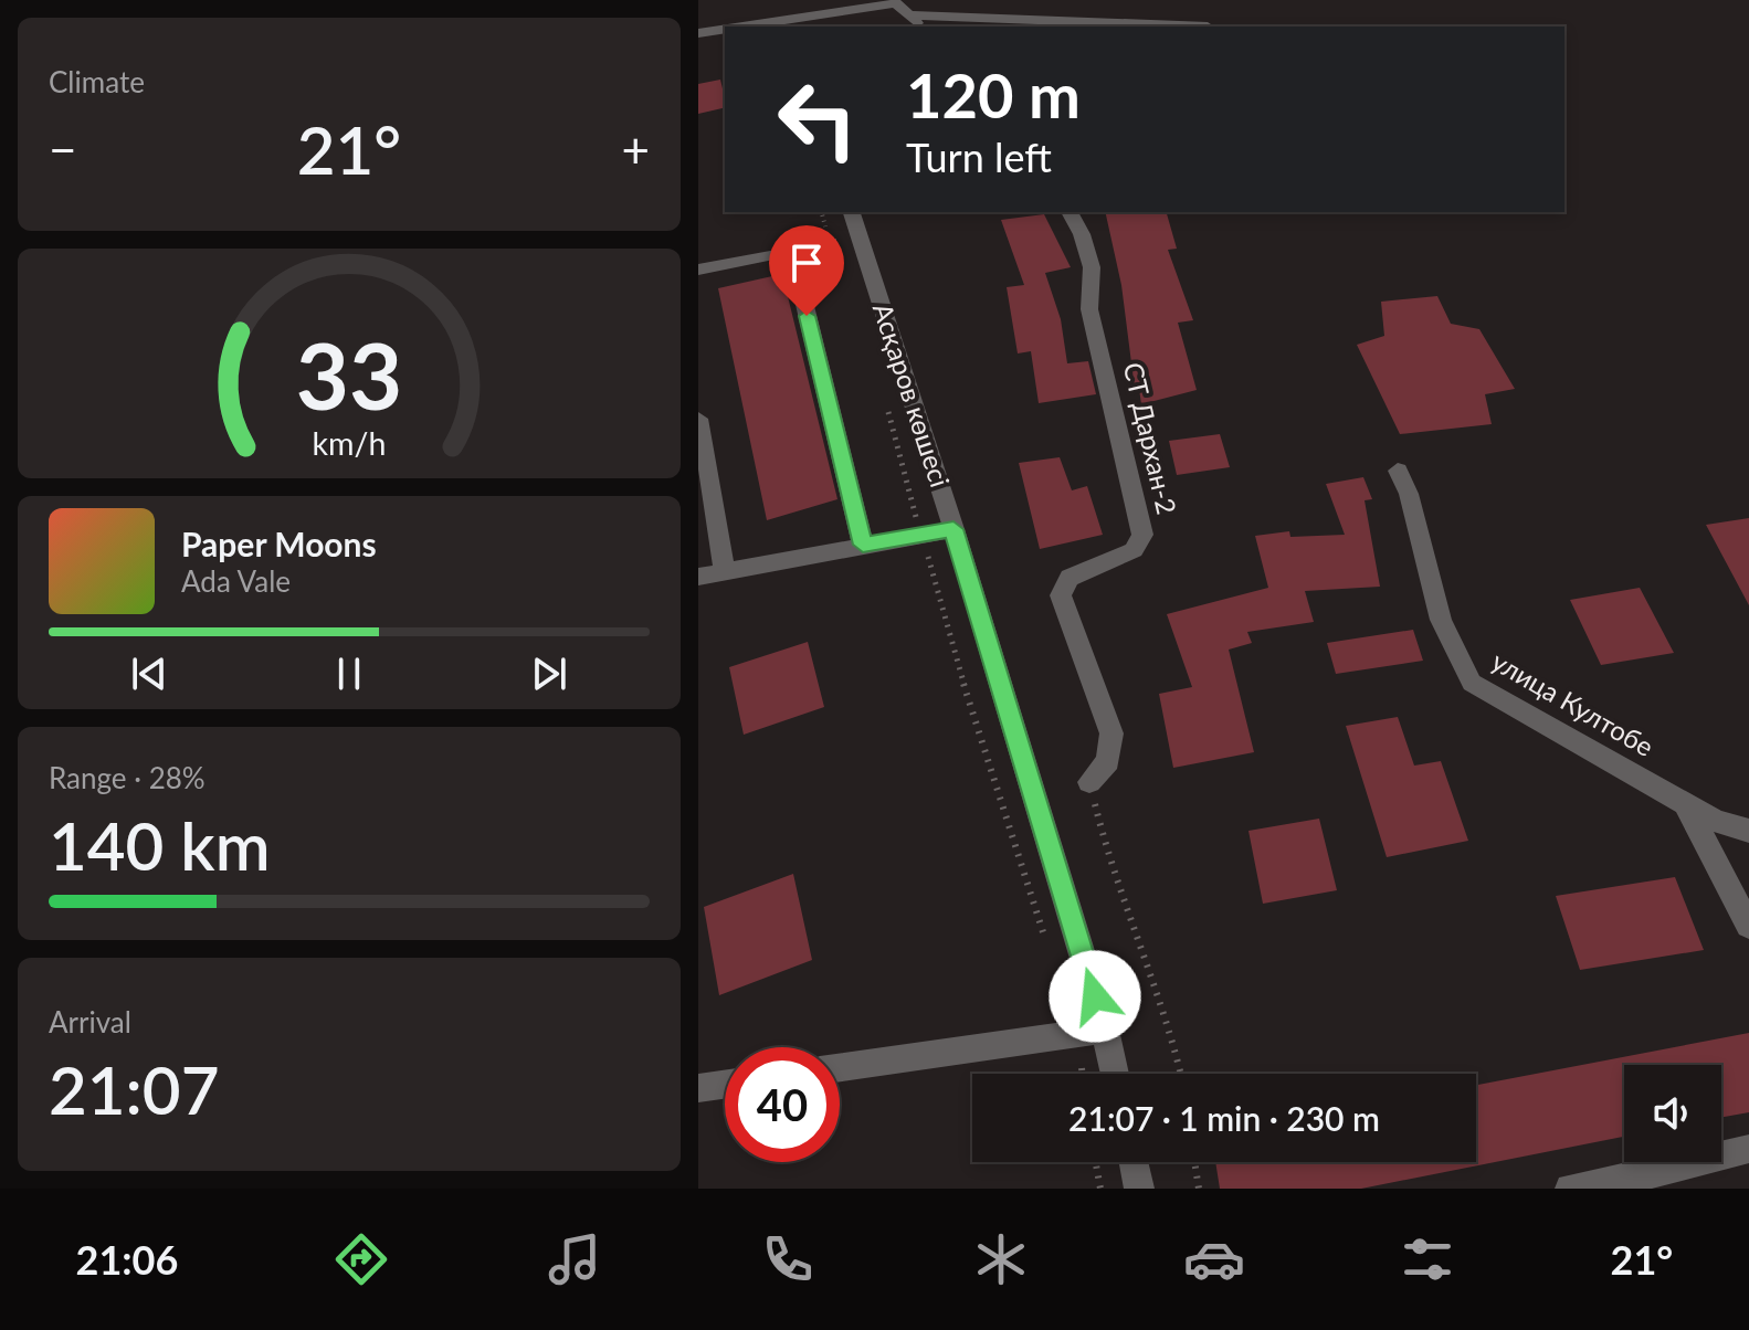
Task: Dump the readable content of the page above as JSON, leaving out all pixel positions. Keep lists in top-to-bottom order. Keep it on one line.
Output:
{"streets":{"street":["Асқаров көшесі","СТ Дархан-2","улица Култобе"]},"page":{"tile":["Climate",["Range · 28%","140 km"],["Arrival","21:07"]],"turn":["120 m","Turn left"],"heat":["−","21°","+"],"song":["Paper Moons","Ada Vale"],"limit":"40","trip":"21:07 · 1 min · 230 m","tabs":["21:06","21°"],"gauge":["33","km/h"]}}
